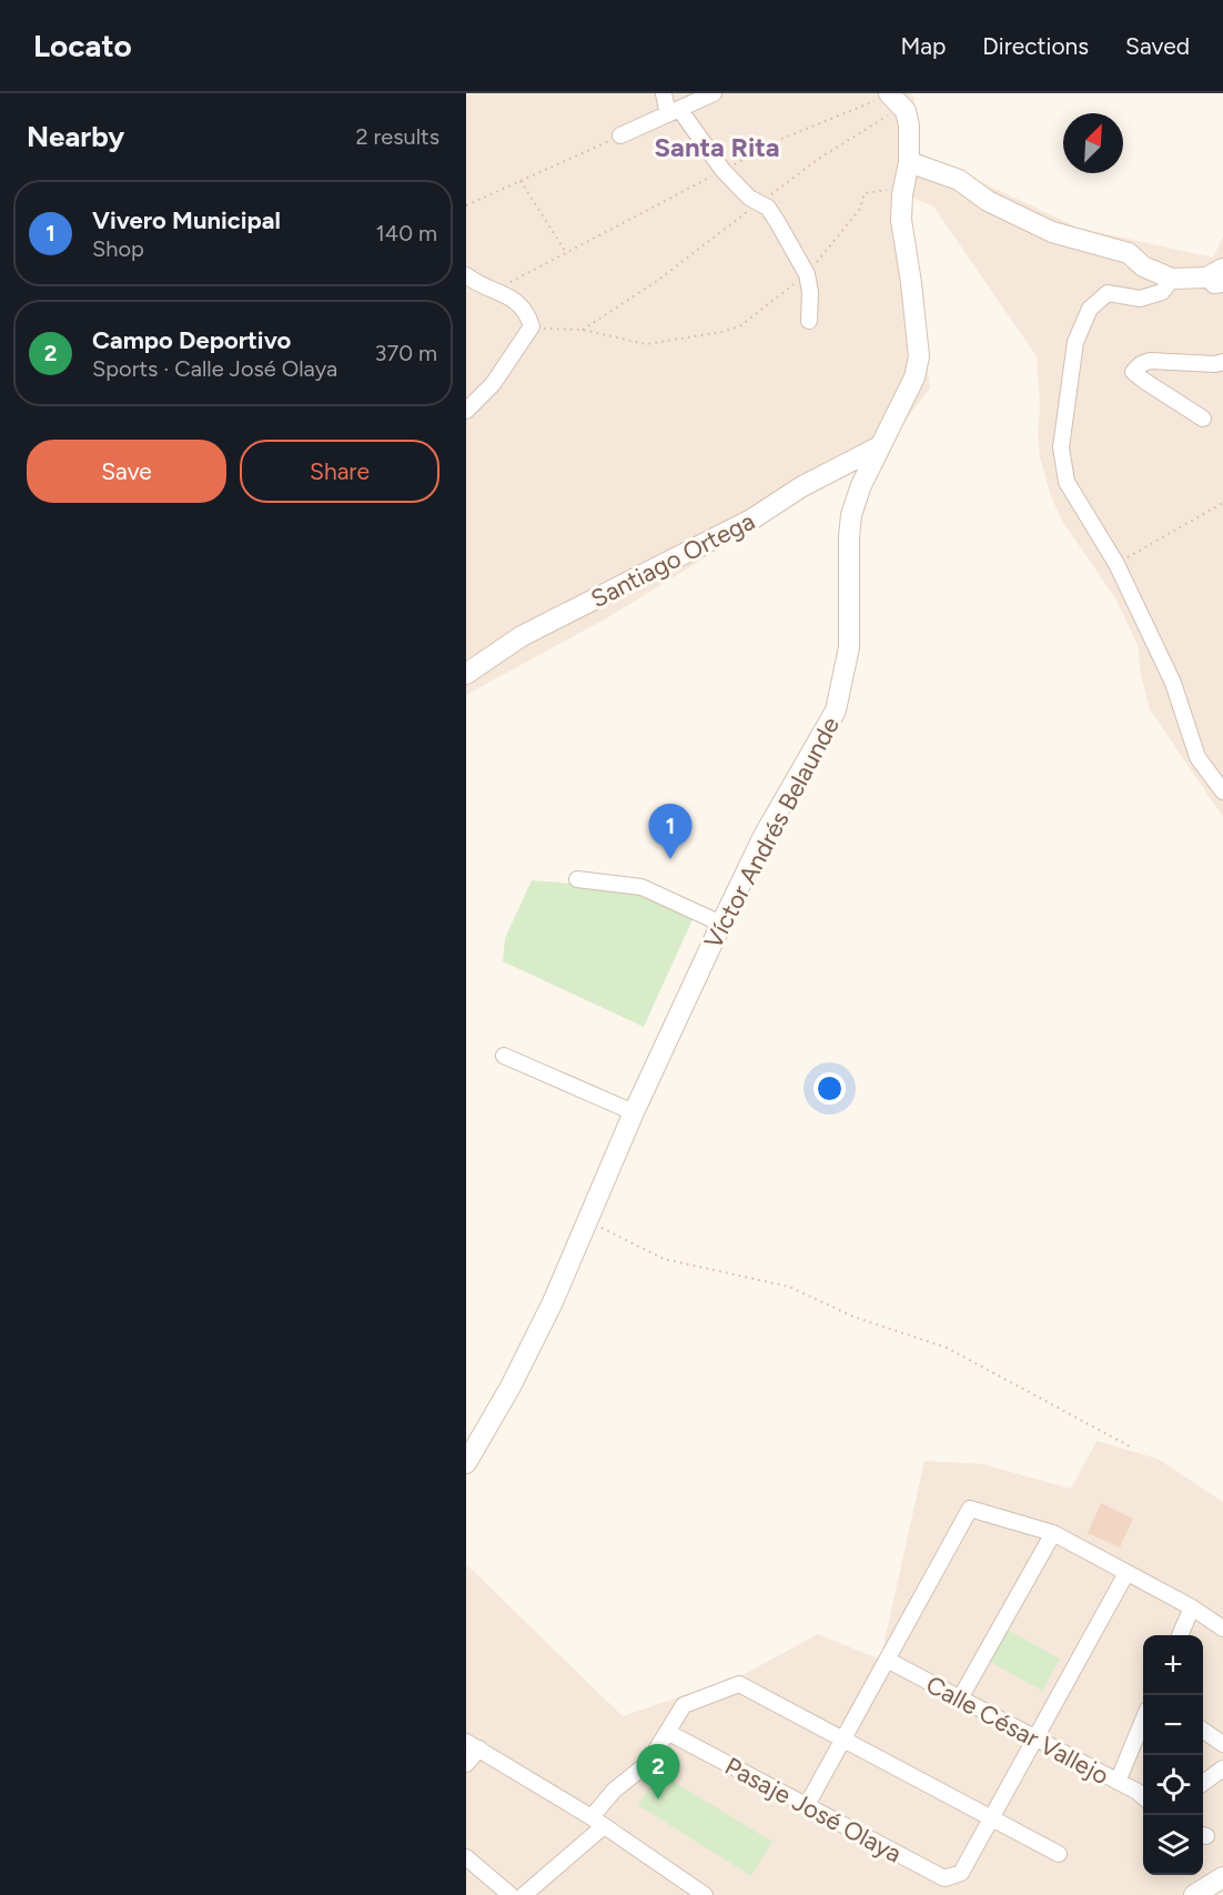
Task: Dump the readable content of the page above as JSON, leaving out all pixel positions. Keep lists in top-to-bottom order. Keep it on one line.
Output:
{"streets":{"main road":["Santiago Ortega","Víctor Andrés Belaunde"],"street":["Calle César Vallejo","Pasaje José Olaya"]},"crossings":[["Santiago Ortega","Víctor Andrés Belaunde"]],"districts":["Santa Rita"],"north":"top right","page":{"header":"Locato","nav":["Map","Directions","Saved"],"heading":["Nearby","2 results"],"list":[{"mark":"1","name":"Vivero Municipal","note":"Shop","value":"140 m"},{"mark":"2","name":"Campo Deportivo","note":"Sports · Calle José Olaya","value":"370 m"}],"buttons":["Save","Share"],"pins":["1","2"],"map_buttons":["+","−"]}}
